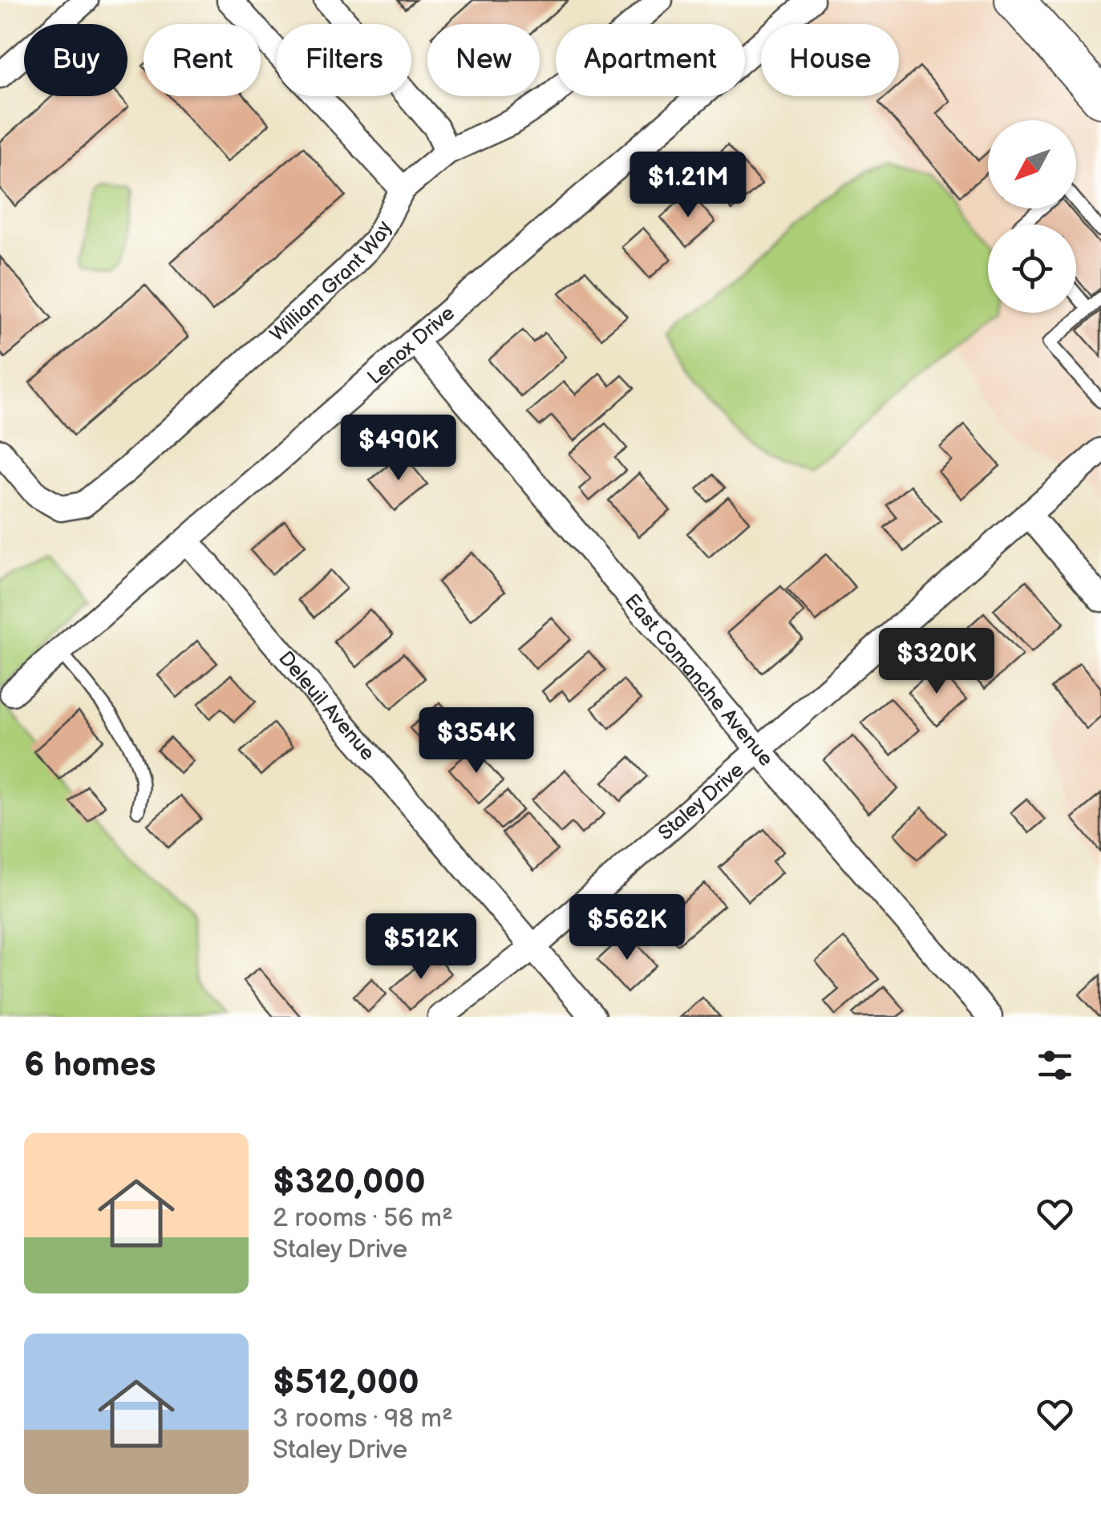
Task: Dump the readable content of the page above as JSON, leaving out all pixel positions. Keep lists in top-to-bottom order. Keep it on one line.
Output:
{"streets":{"street":["William Grant Way","Lenox Drive","East Comanche Avenue","Deleuil Avenue","Staley Drive"]},"crossings":[["Lenox Drive","East Comanche Avenue"],["Lenox Drive","Deleuil Avenue"],["East Comanche Avenue","Staley Drive"],["Deleuil Avenue","Staley Drive"]],"north":"bottom left","page":{"chip":["Buy","Rent","Filters","New","Apartment","House"],"price":["$1.21M","$490K","$320K","$354K","$562K","$512K"],"heading":"6 homes","list":[{"name":"$320,000","note":"2 rooms · 56 m² · Staley Drive"},{"name":"$512,000","note":"3 rooms · 98 m² · Staley Drive"}]}}
